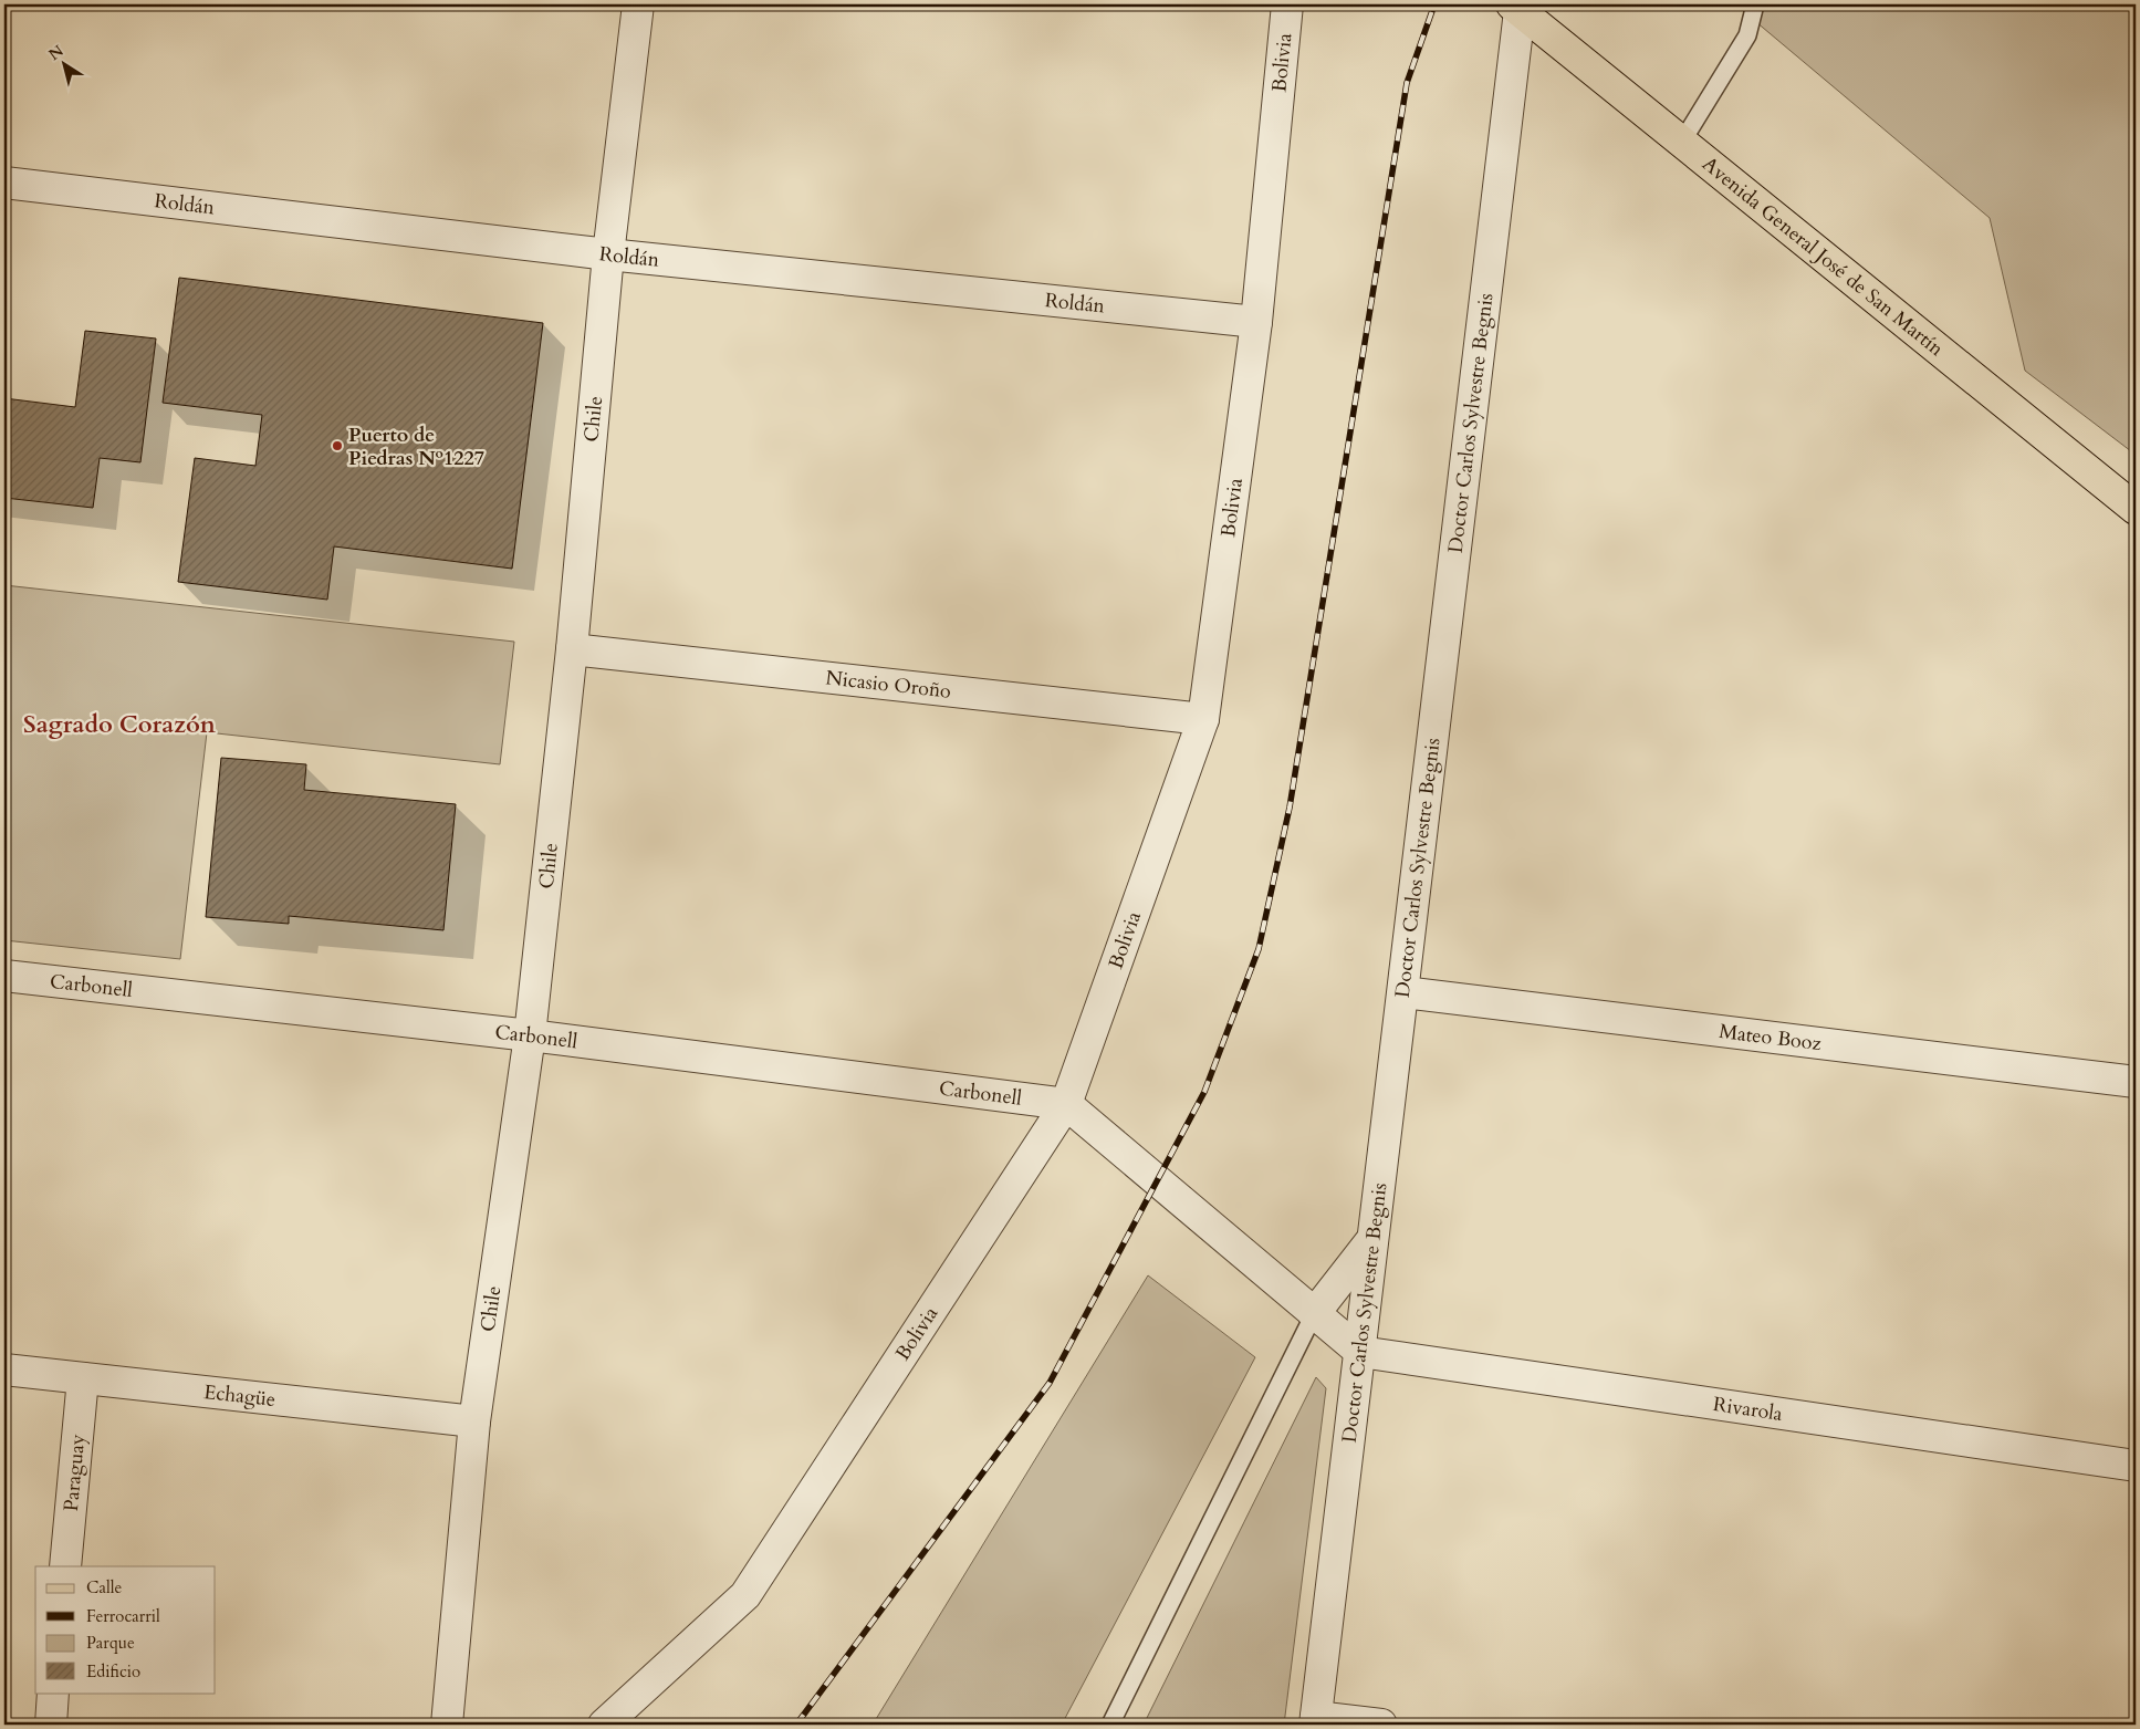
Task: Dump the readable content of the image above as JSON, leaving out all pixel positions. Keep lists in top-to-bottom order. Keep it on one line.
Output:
{"streets":{"main road":["Avenida General José de San Martín"],"street":["Bolivia","Roldán","Chile","Doctor Carlos Sylvestre Begnis","Nicasio Oroño","Carbonell","Mateo Booz","Echagüe","Rivarola","Paraguay"]},"crossings":[["Bolivia","Roldán"],["Bolivia","Nicasio Oroño"],["Bolivia","Carbonell"],["Roldán","Chile"],["Avenida General José de San Martín","Doctor Carlos Sylvestre Begnis"],["Chile","Nicasio Oroño"],["Chile","Carbonell"],["Chile","Echagüe"],["Doctor Carlos Sylvestre Begnis","Mateo Booz"],["Doctor Carlos Sylvestre Begnis","Rivarola"],["Echagüe","Paraguay"]],"districts":["Sagrado Corazón"],"places":["Puerto de Piedras Nº1227"],"legend":["Calle","Ferrocarril","Parque","Edificio"],"north":"top left"}
